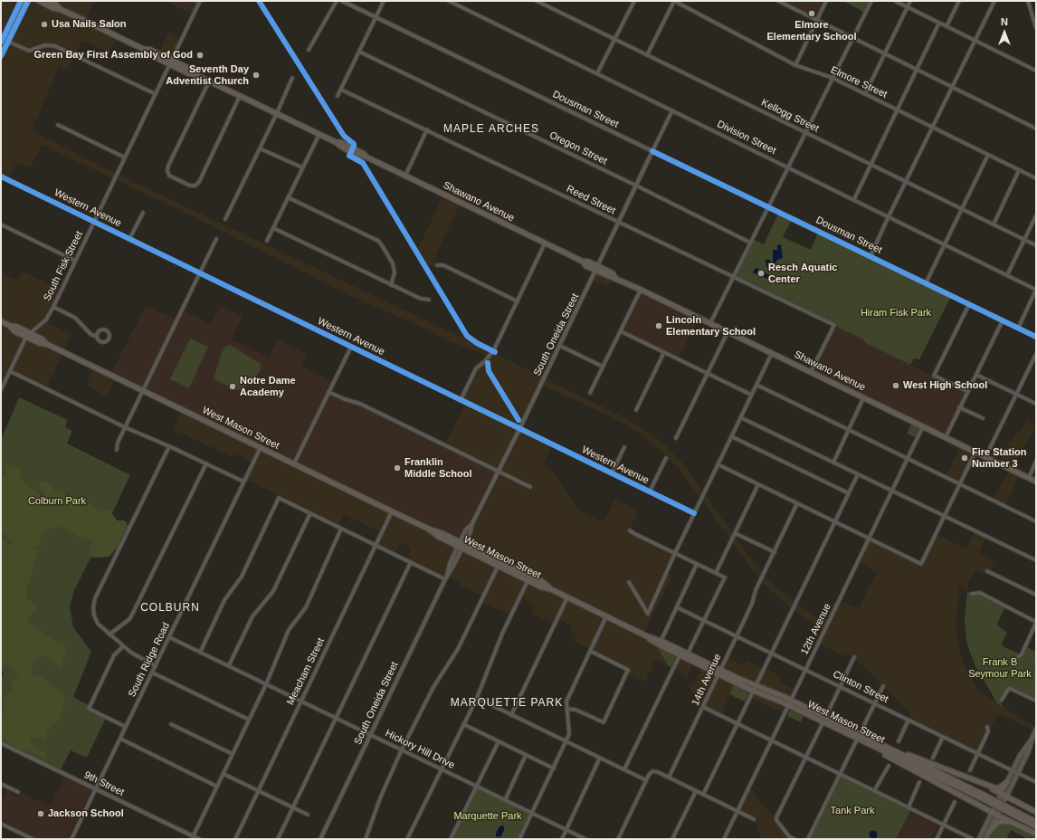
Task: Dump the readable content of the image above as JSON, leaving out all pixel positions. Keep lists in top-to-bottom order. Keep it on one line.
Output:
{"streets":{"main road":["Shawano Avenue","West Mason Street"],"street":["Elmore Street","Dousman Street","Kellogg Street","Division Street","Oregon Street","Reed Street","Western Avenue","South Fisk Street","South Oneida Street","12th Avenue","South Ridge Road","Meacham Street","14th Avenue","Clinton Street","Hickory Hill Drive","9th Street"]},"crossings":[["Dousman Street","South Oneida Street"],["Oregon Street","South Oneida Street"],["Reed Street","Shawano Avenue"],["Reed Street","South Oneida Street"],["Shawano Avenue","South Fisk Street"],["Shawano Avenue","South Oneida Street"],["Shawano Avenue","12th Avenue"],["Western Avenue","South Fisk Street"],["Western Avenue","South Oneida Street"],["South Fisk Street","West Mason Street"],["South Oneida Street","West Mason Street"],["South Oneida Street","Hickory Hill Drive"],["West Mason Street","12th Avenue"],["West Mason Street","South Ridge Road"],["West Mason Street","Meacham Street"],["West Mason Street","14th Avenue"],["12th Avenue","Clinton Street"],["South Ridge Road","Hickory Hill Drive"],["South Ridge Road","9th Street"],["Meacham Street","Hickory Hill Drive"],["14th Avenue","Clinton Street"]],"districts":["MAPLE ARCHES","COLBURN","MARQUETTE PARK"],"parks":["Hiram Fisk Park","Colburn Park","Frank B Seymour Park","Tank Park","Marquette Park"],"places":["Elmore Elementary School","Usa Nails Salon","Green Bay First Assembly of God","Seventh Day Adventist Church","Resch Aquatic Center","Lincoln Elementary School","West High School","Notre Dame Academy","Fire Station Number 3","Franklin Middle School","Jackson School"],"north":"top"}
